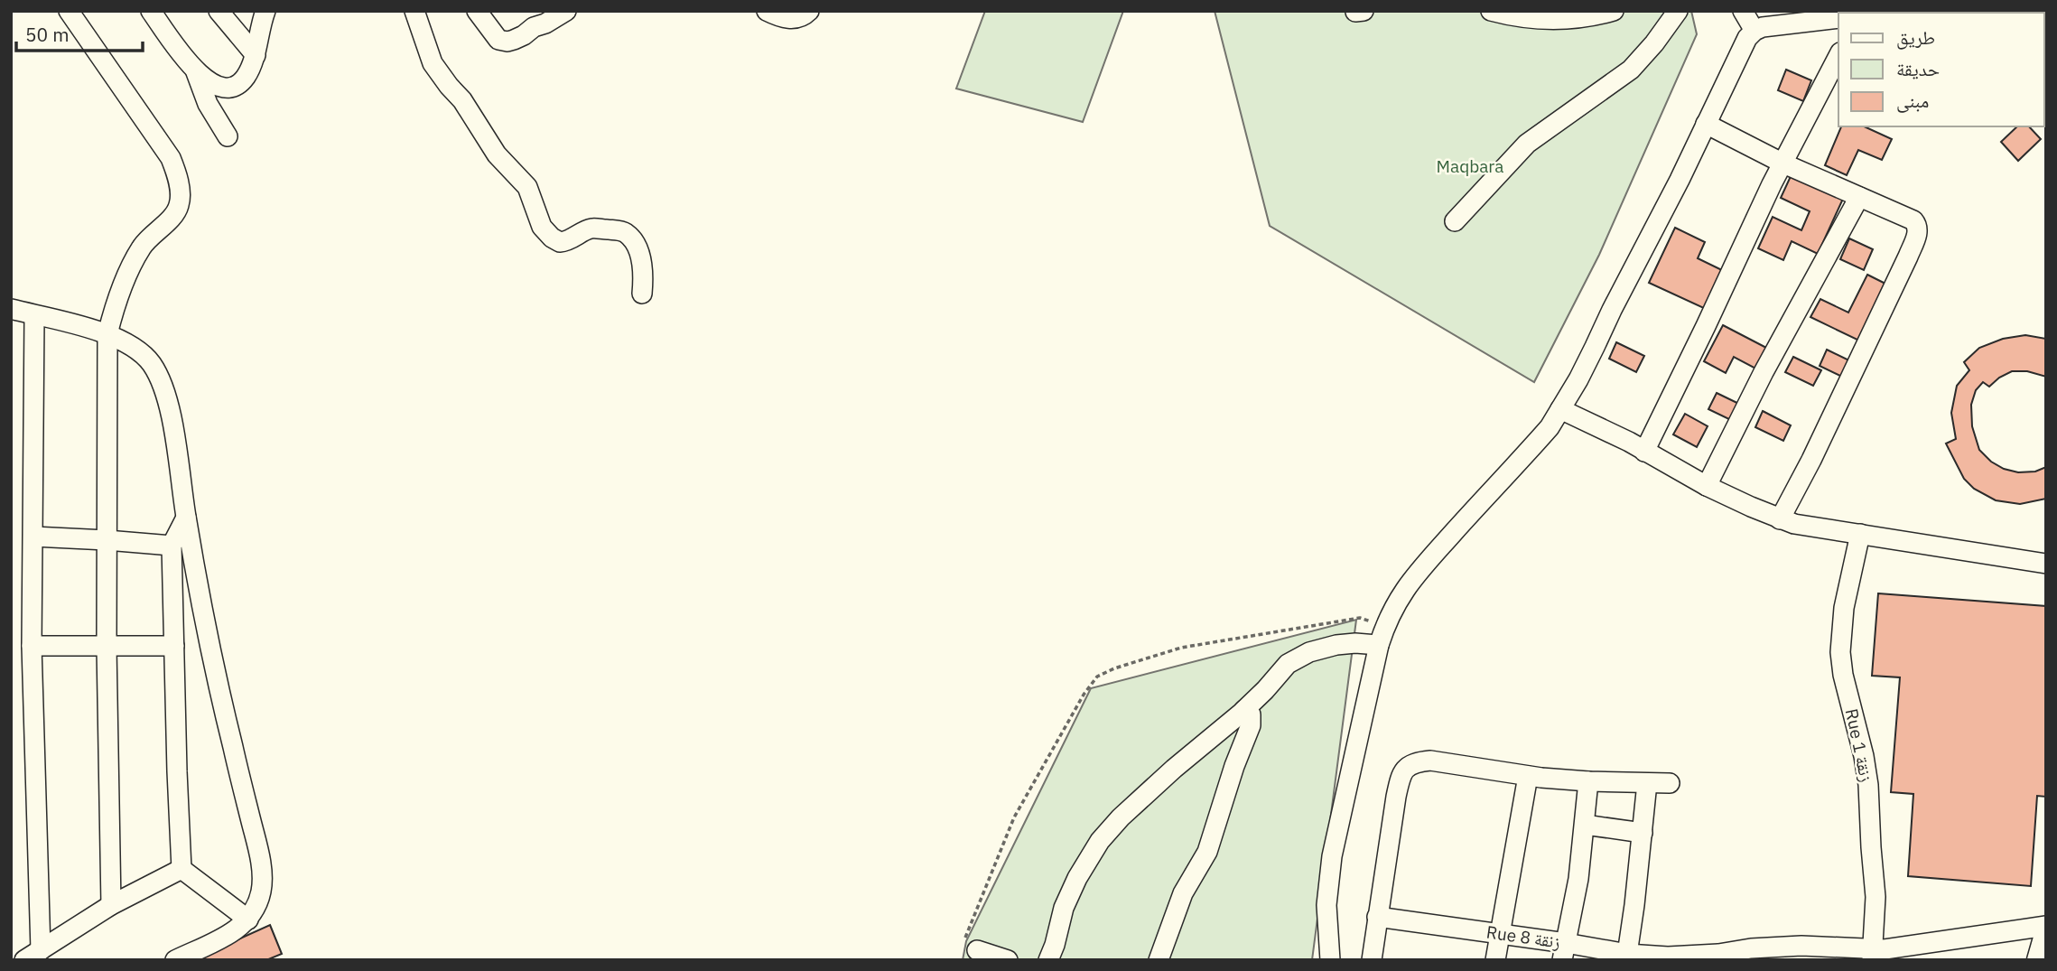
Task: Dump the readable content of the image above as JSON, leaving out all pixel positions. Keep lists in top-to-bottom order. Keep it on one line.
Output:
{"streets":{"street":["Rue 1 زنقة","Rue 8 زنقة"]},"crossings":[["Rue 1 زنقة","Rue 8 زنقة"]],"parks":["Maqbara"],"legend":["طريق","حديقة","مبنى"],"scale_bar":"50 m"}
